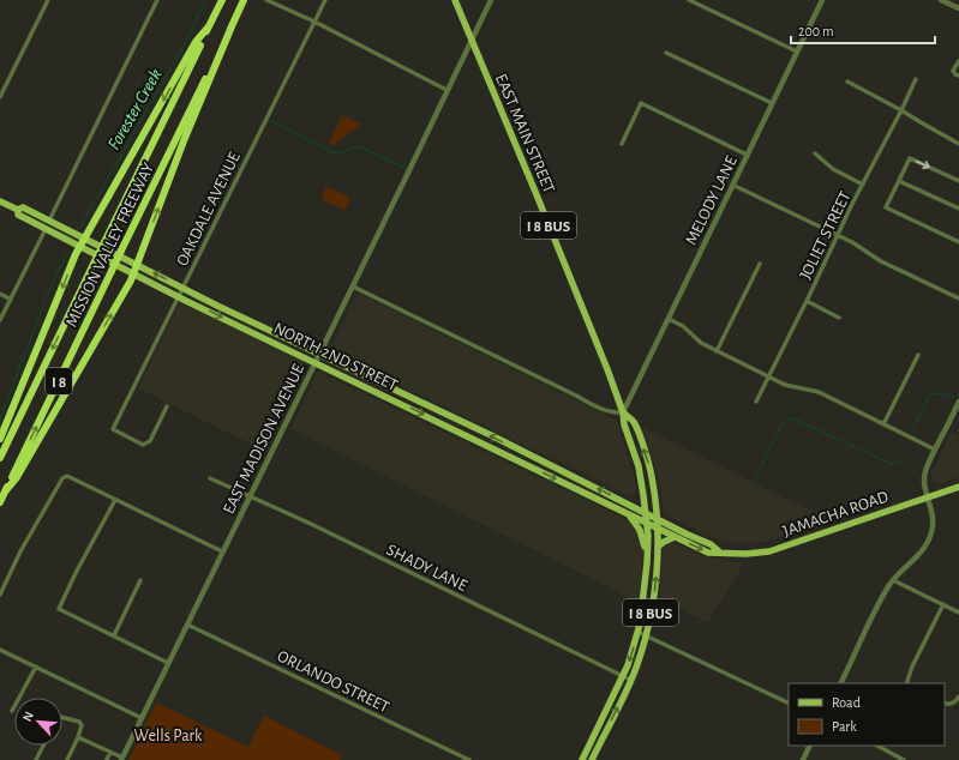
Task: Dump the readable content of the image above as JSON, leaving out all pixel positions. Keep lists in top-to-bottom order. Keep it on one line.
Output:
{"streets":{"highway":["MISSION VALLEY FREEWAY","I 8"],"main road":["EAST MAIN STREET","I 8 BUS","NORTH 2ND STREET","JAMACHA ROAD"],"street":["MELODY LANE","OAKDALE AVENUE","JOLIET STREET","EAST MADISON AVENUE","SHADY LANE","ORLANDO STREET"]},"crossings":[["EAST MAIN STREET","MELODY LANE"],["EAST MAIN STREET","NORTH 2ND STREET"],["EAST MAIN STREET","EAST MADISON AVENUE"],["EAST MAIN STREET","JAMACHA ROAD"],["EAST MAIN STREET","SHADY LANE"],["OAKDALE AVENUE","NORTH 2ND STREET"],["NORTH 2ND STREET","EAST MADISON AVENUE"],["NORTH 2ND STREET","JAMACHA ROAD"],["EAST MADISON AVENUE","SHADY LANE"],["EAST MADISON AVENUE","ORLANDO STREET"]],"water":["Forester Creek"],"parks":["Wells Park"],"legend":["Road","Park"],"scale_bar":"200 m","north":"top left"}
